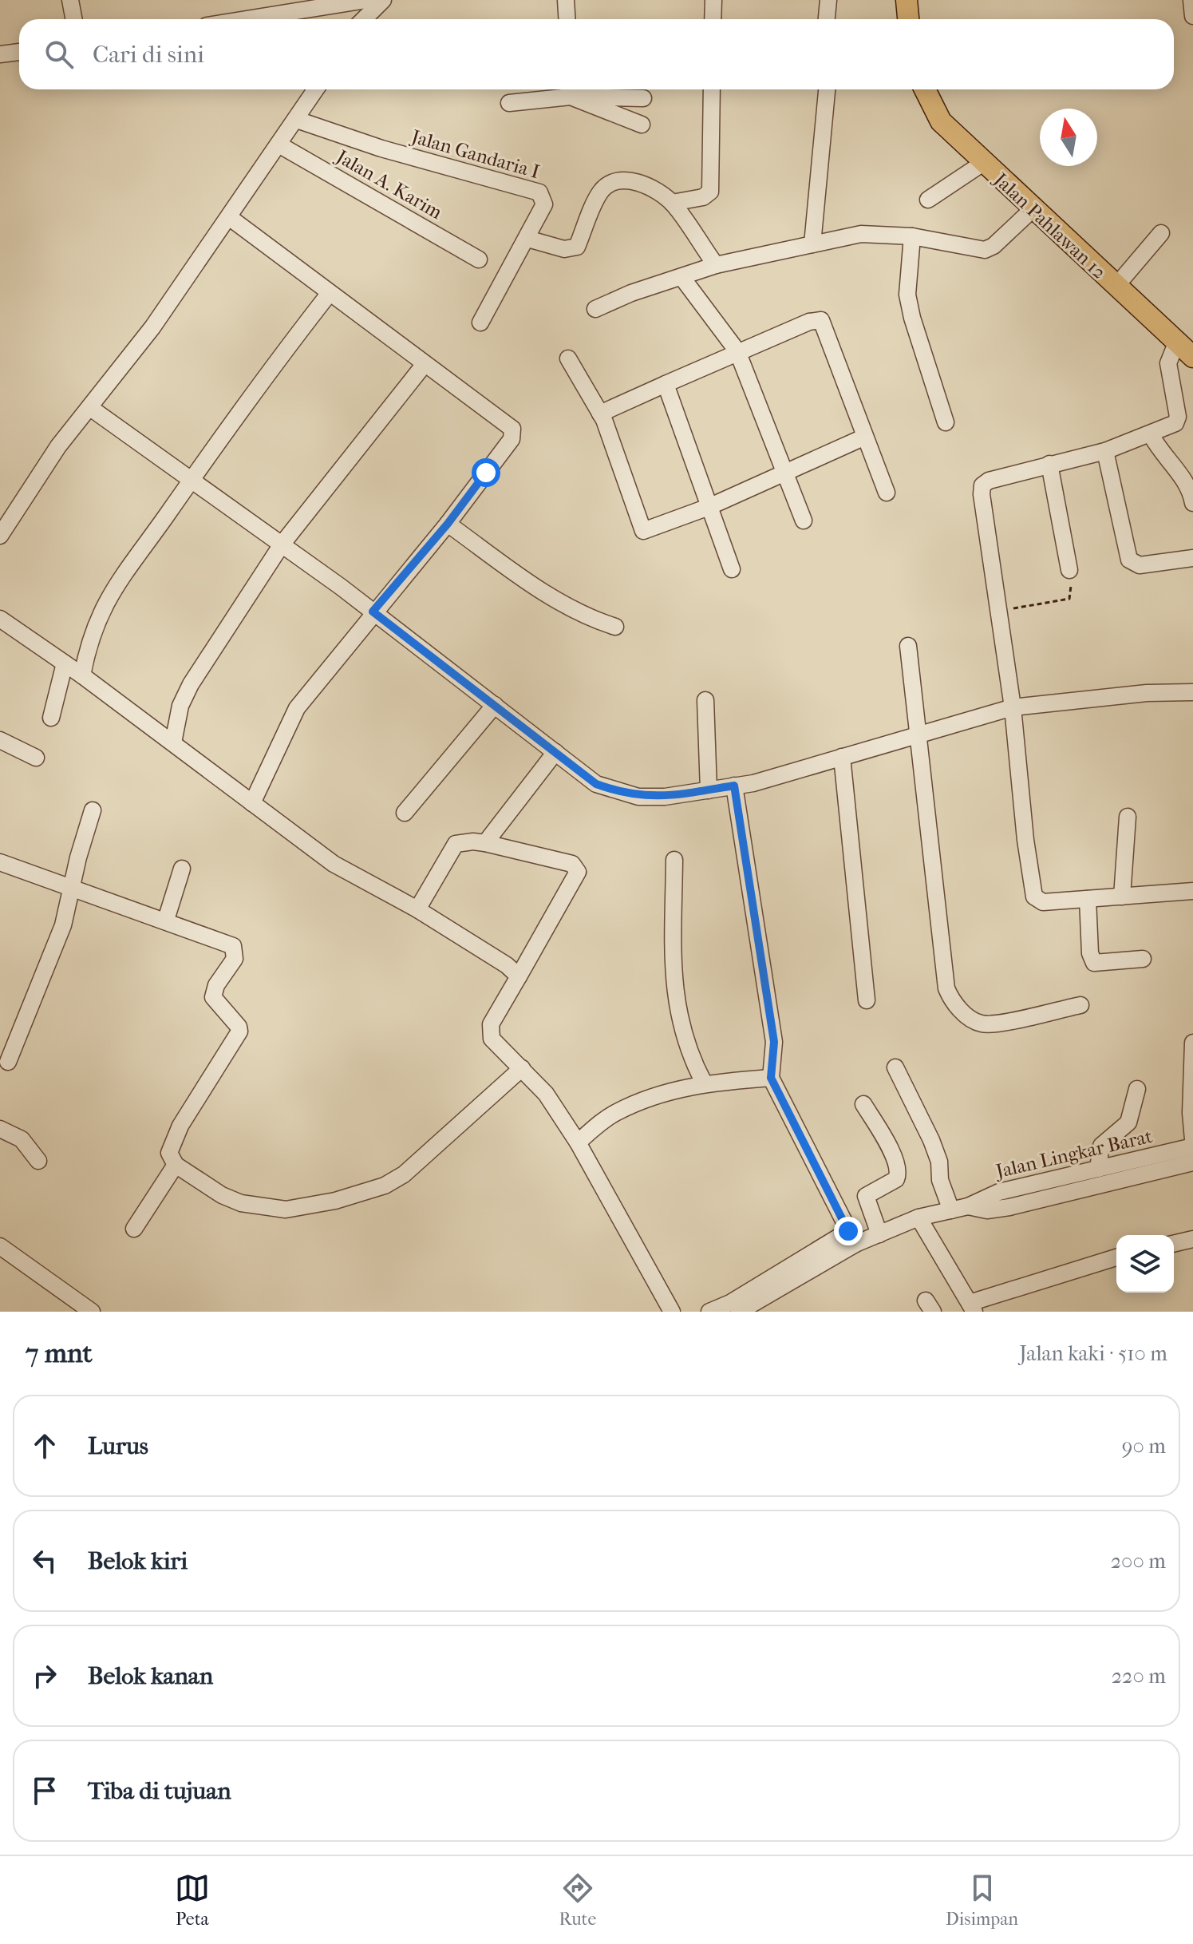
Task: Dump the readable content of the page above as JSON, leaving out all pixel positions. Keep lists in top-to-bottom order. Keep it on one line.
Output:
{"streets":{"main road":["Jalan Pahlawan 12"],"street":["Jalan Gandaria I","Jalan A. Karim","Jalan Lingkar Barat"]},"north":"top","page":{"search":"Cari di sini","heading":["7 mnt","Jalan kaki · 510 m"],"list":[["Lurus","90 m"],["Belok kiri","200 m"],["Belok kanan","220 m"],"Tiba di tujuan"],"nav":["Peta","Rute","Disimpan"]}}
